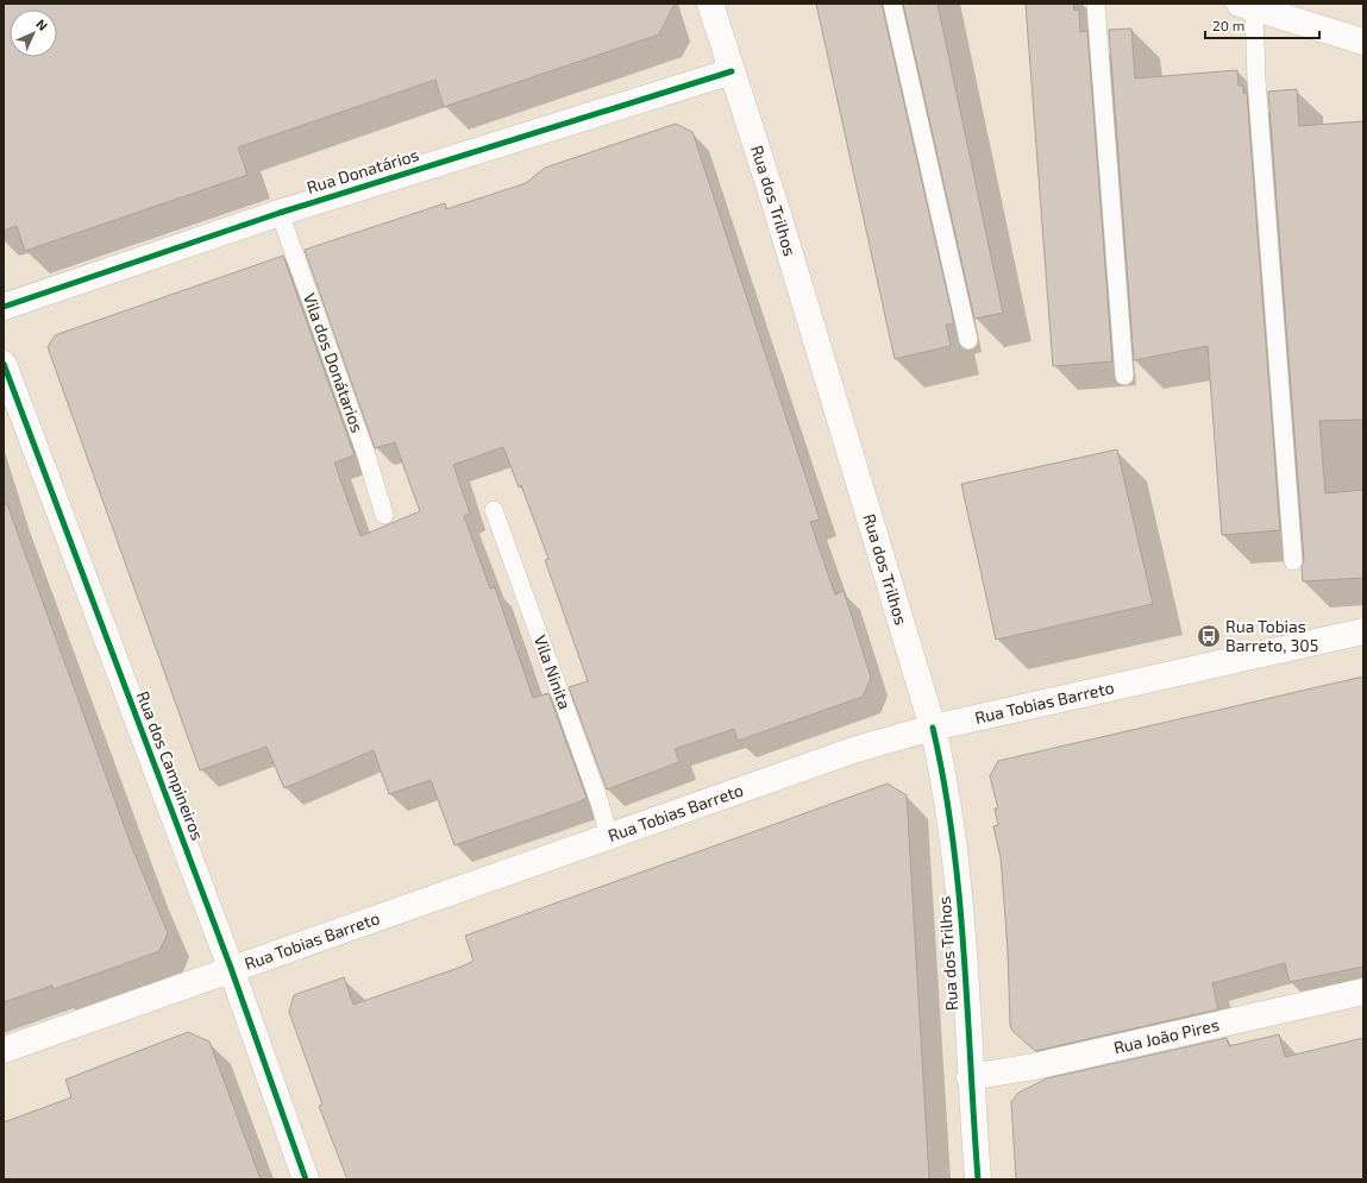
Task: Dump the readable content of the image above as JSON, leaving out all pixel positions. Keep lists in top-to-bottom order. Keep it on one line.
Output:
{"streets":{"street":["Rua Donatários","Rua dos Trilhos","Rua Tobias Barreto","Rua dos Campineiros","Rua João Pires"],"lane":["Vila dos Donátarios","Vila Ninita"]},"crossings":[["Rua Donatários","Rua dos Trilhos"],["Rua Donatários","Vila dos Donátarios"],["Rua dos Trilhos","Rua Tobias Barreto"],["Rua dos Trilhos","Rua João Pires"],["Vila Ninita","Rua Tobias Barreto"],["Rua Tobias Barreto","Rua dos Campineiros"]],"places":{"bus stop":["Rua Tobias Barreto, 305"]},"scale_bar":"20 m","north":"top right"}
